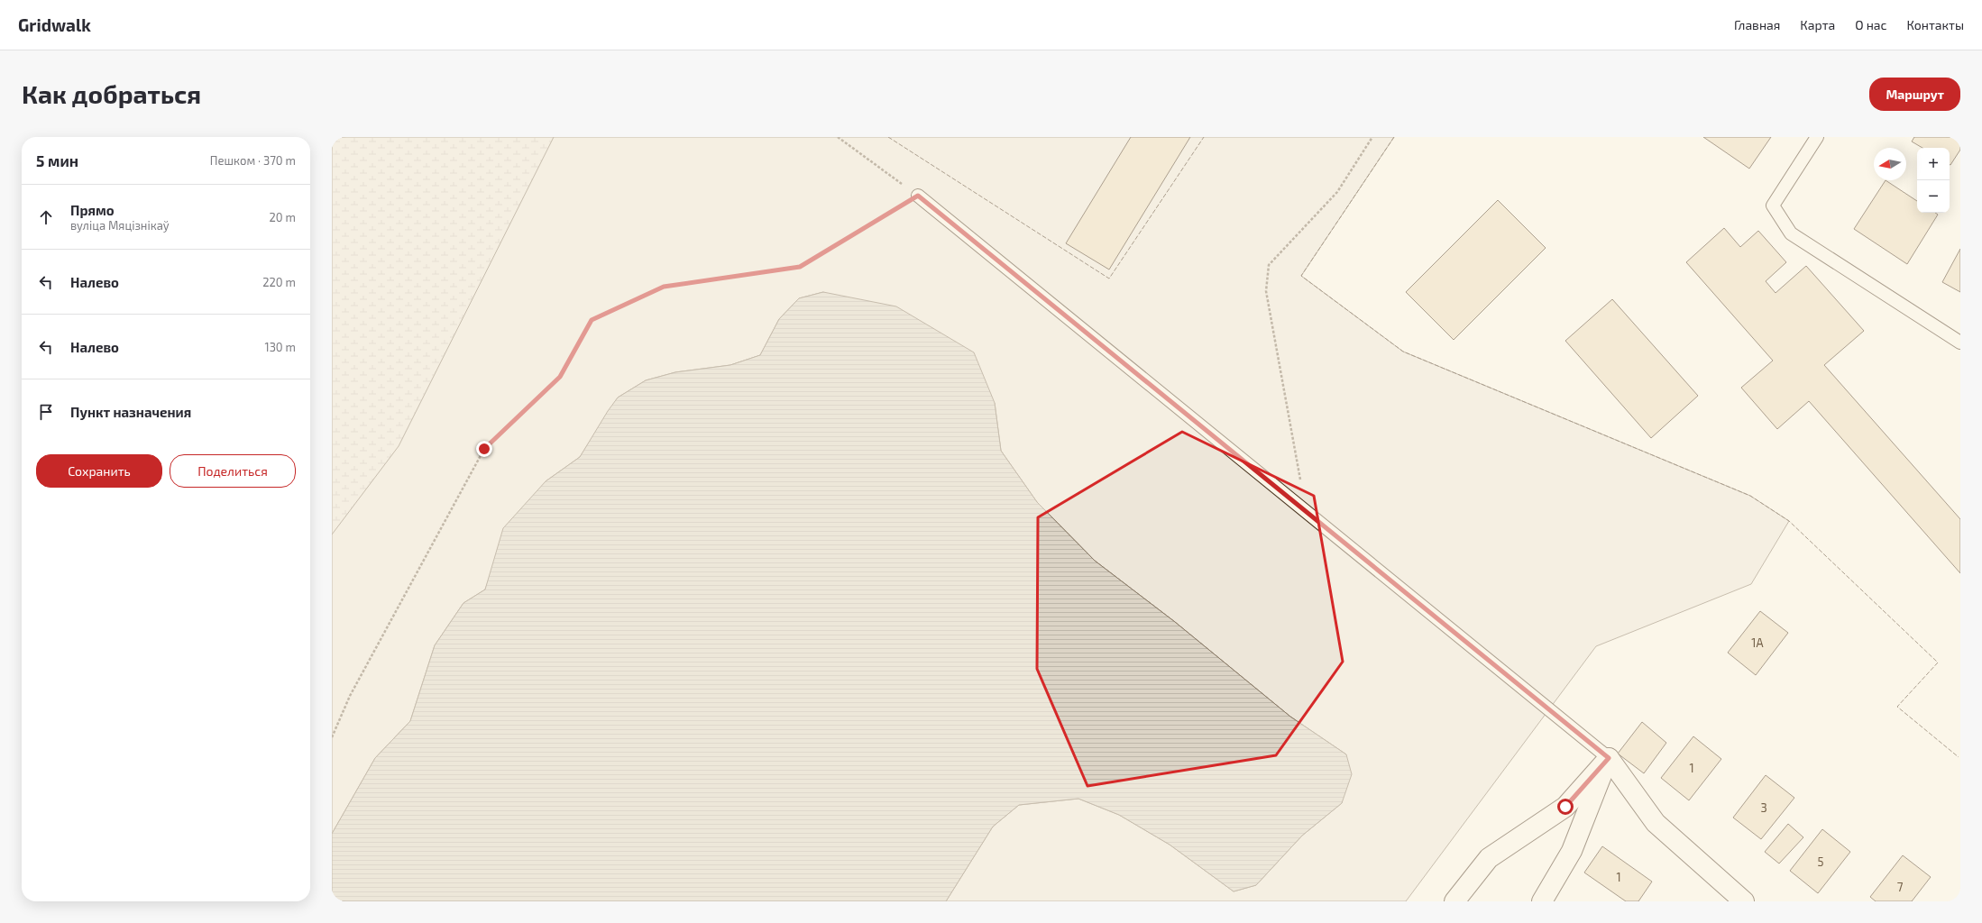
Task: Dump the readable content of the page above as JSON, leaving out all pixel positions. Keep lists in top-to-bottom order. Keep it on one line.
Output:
{"house_numbers":["1А","1","3","5","1","7"],"north":"left","page":{"header":"Gridwalk","nav":["Главная","Карта","О нас","Контакты"],"buttons":["Маршрут",["Сохранить","Поделиться"]],"title":"Как добраться","heading":["5 мин","Пешком · 370 m"],"map_buttons":["+","−"],"list":[["Прямо","вуліца Мяцізнікаў","20 m"],["Налево","220 m"],["Налево","130 m"],"Пункт назначения"]}}
